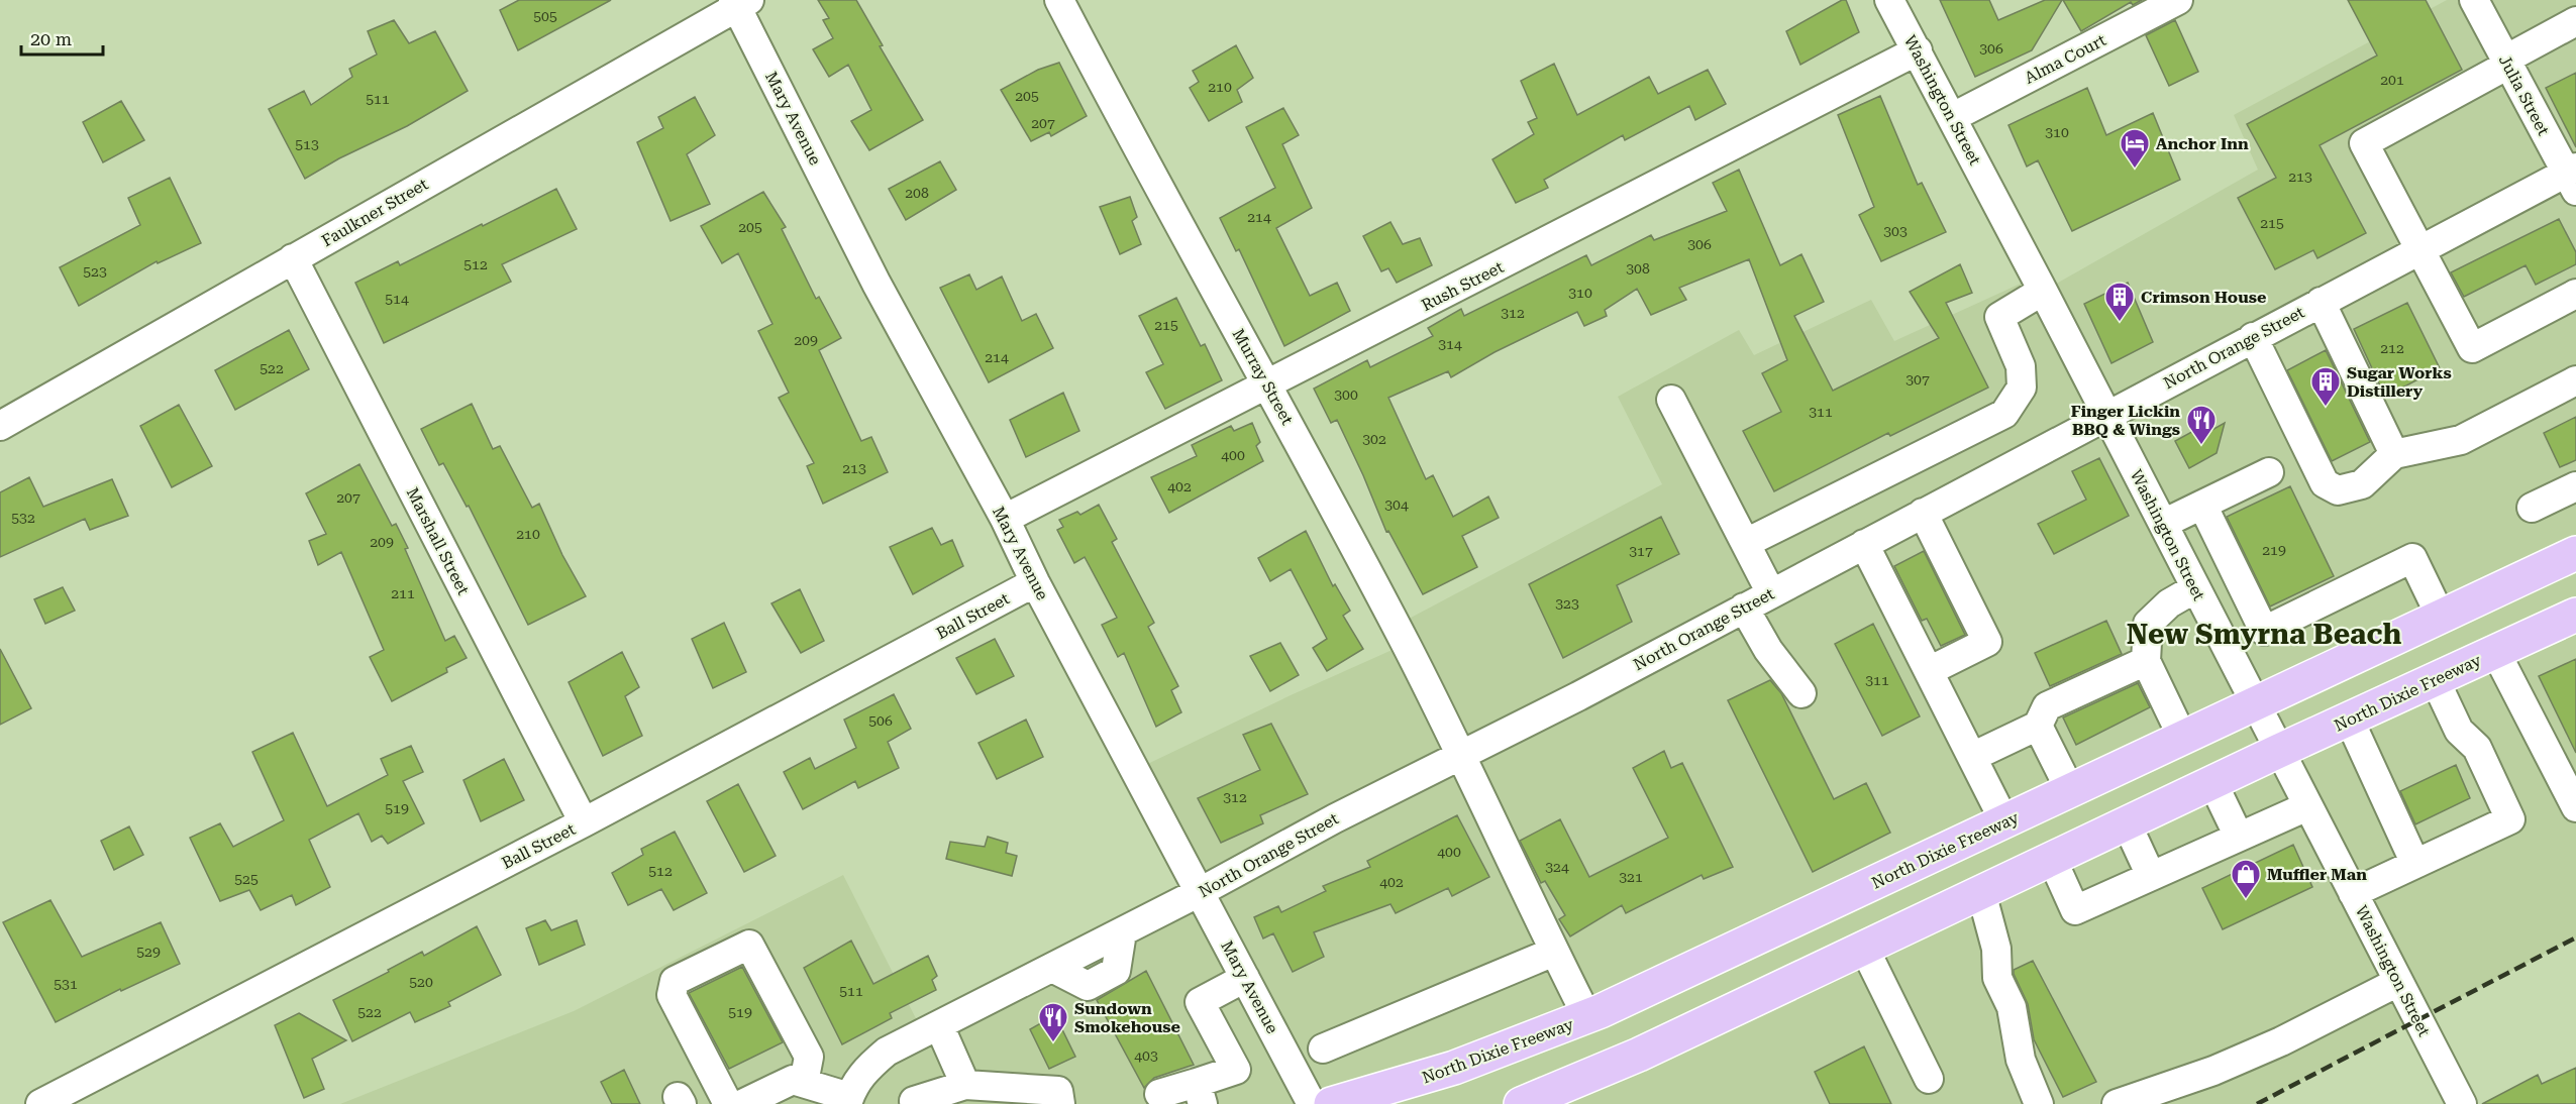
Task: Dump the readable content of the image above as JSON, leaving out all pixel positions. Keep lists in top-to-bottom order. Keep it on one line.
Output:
{"streets":{"main road":["North Dixie Freeway"],"street":["Alma Court","Julia Street","Washington Street","Mary Avenue","Faulkner Street","Rush Street","North Orange Street","Murray Street","Marshall Street","Ball Street"]},"crossings":[["Alma Court","Washington Street"],["Julia Street","North Orange Street"],["Washington Street","Rush Street"],["Washington Street","North Orange Street"],["Washington Street","North Dixie Freeway"],["Mary Avenue","Faulkner Street"],["Mary Avenue","Rush Street"],["Mary Avenue","North Orange Street"],["Mary Avenue","Ball Street"],["Faulkner Street","Marshall Street"],["Rush Street","Murray Street"],["North Orange Street","Murray Street"],["Murray Street","North Dixie Freeway"],["Marshall Street","Ball Street"]],"districts":["New Smyrna Beach"],"places":{"hotel":["Anchor Inn"],"building":["Crimson House","Sugar Works Distillery"],"restaurant":["Finger Lickin BBQ & Wings","Sundown Smokehouse"],"shop":["Muffler Man"]},"house_numbers":["505","306","201","210","205","511","207","310","513","213","208","214","215","205","303","306","512","308","523","310","514","312","215","209","314","212","214","522","307","300","311","302","400","213","402","207","304","532","210","209","219","317","211","323","311","506","312","519","400","324","512","321","525","402","529","520","531","511","522","519","403"],"scale_bar":"20 m"}
